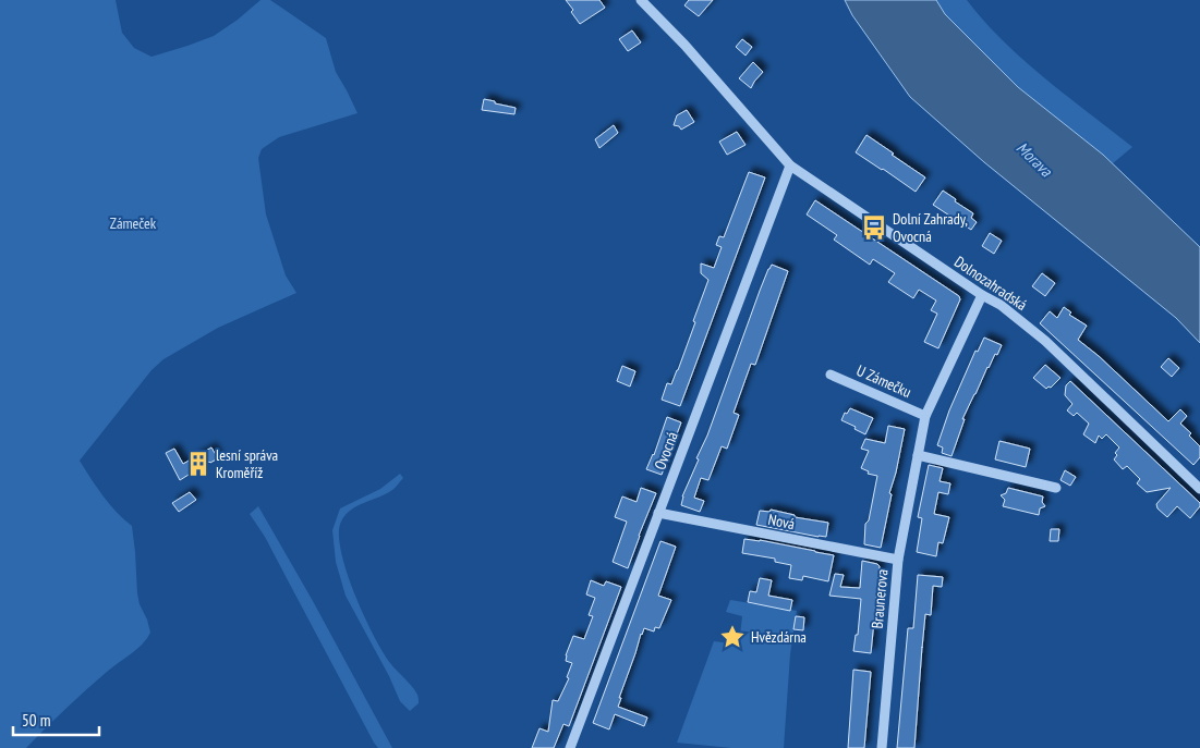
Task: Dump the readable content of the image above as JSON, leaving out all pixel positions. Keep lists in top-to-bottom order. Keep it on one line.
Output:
{"streets":{"street":["Dolnozahradská","U Zámečku","Ovocná","Nová","Braunerova"]},"crossings":[["Dolnozahradská","Ovocná"],["Dolnozahradská","Braunerova"],["U Zámečku","Braunerova"],["Ovocná","Nová"],["Nová","Braunerova"]],"water":["Morava"],"parks":["Zámeček"],"places":{"bus stop":["Dolní Zahrady, Ovocná"],"building":["lesní správa Kroměříž"],"place":["Hvězdárna"]},"scale_bar":"50 m"}
